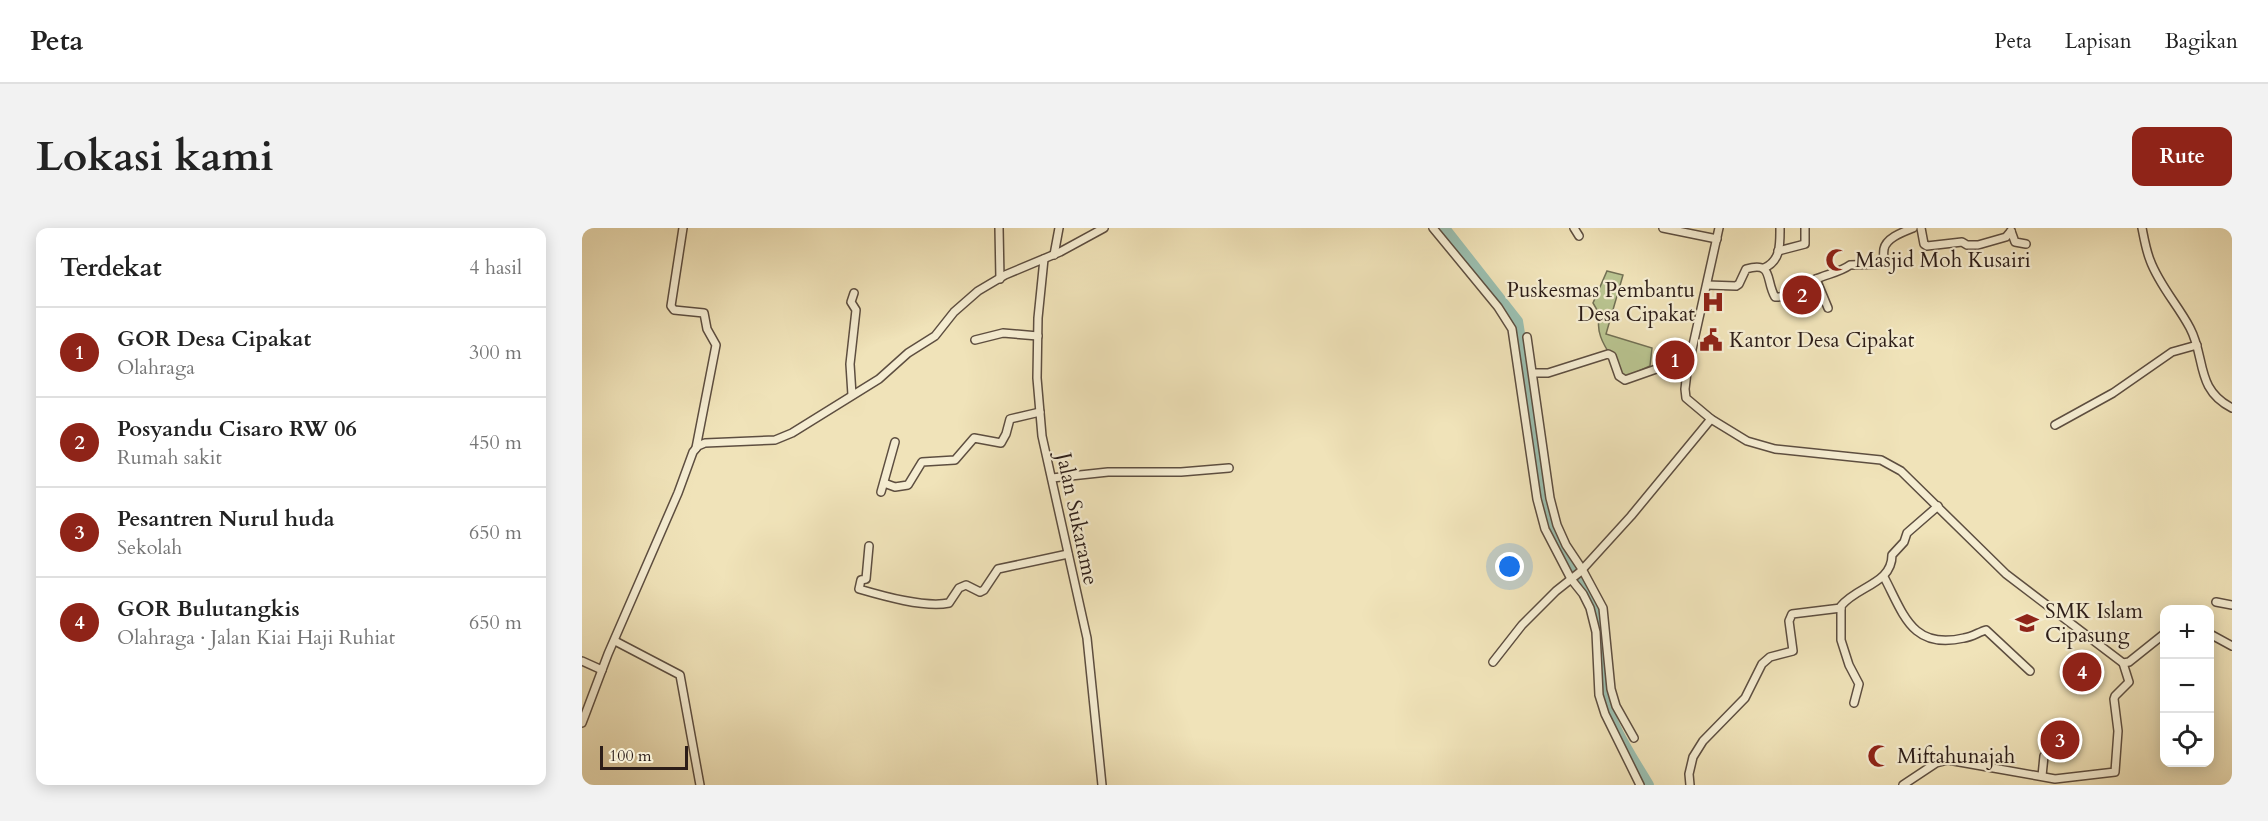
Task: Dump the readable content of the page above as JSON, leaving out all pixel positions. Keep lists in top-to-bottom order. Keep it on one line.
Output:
{"streets":{"street":["Jalan Sukarame"]},"places":{"mosque":["Masjid Moh Kusairi","Miftahunajah"],"hospital":["Puskesmas Pembantu Desa Cipakat"],"public building":["Kantor Desa Cipakat"],"school or university":["SMK Islam Cipasung"]},"scale_bar":"100 m","page":{"header":"Peta","nav":["Peta","Lapisan","Bagikan"],"buttons":"Rute","title":"Lokasi kami","heading":["Terdekat","4 hasil"],"pins":["2","1","4","3"],"list":[{"mark":"1","name":"GOR Desa Cipakat","note":"Olahraga","value":"300 m"},{"mark":"2","name":"Posyandu Cisaro RW 06","note":"Rumah sakit","value":"450 m"},{"mark":"3","name":"Pesantren Nurul huda","note":"Sekolah","value":"650 m"},{"mark":"4","name":"GOR Bulutangkis","note":"Olahraga · Jalan Kiai Haji Ruhiat","value":"650 m"}],"map_buttons":["+","−"],"scale":"100 m"}}
